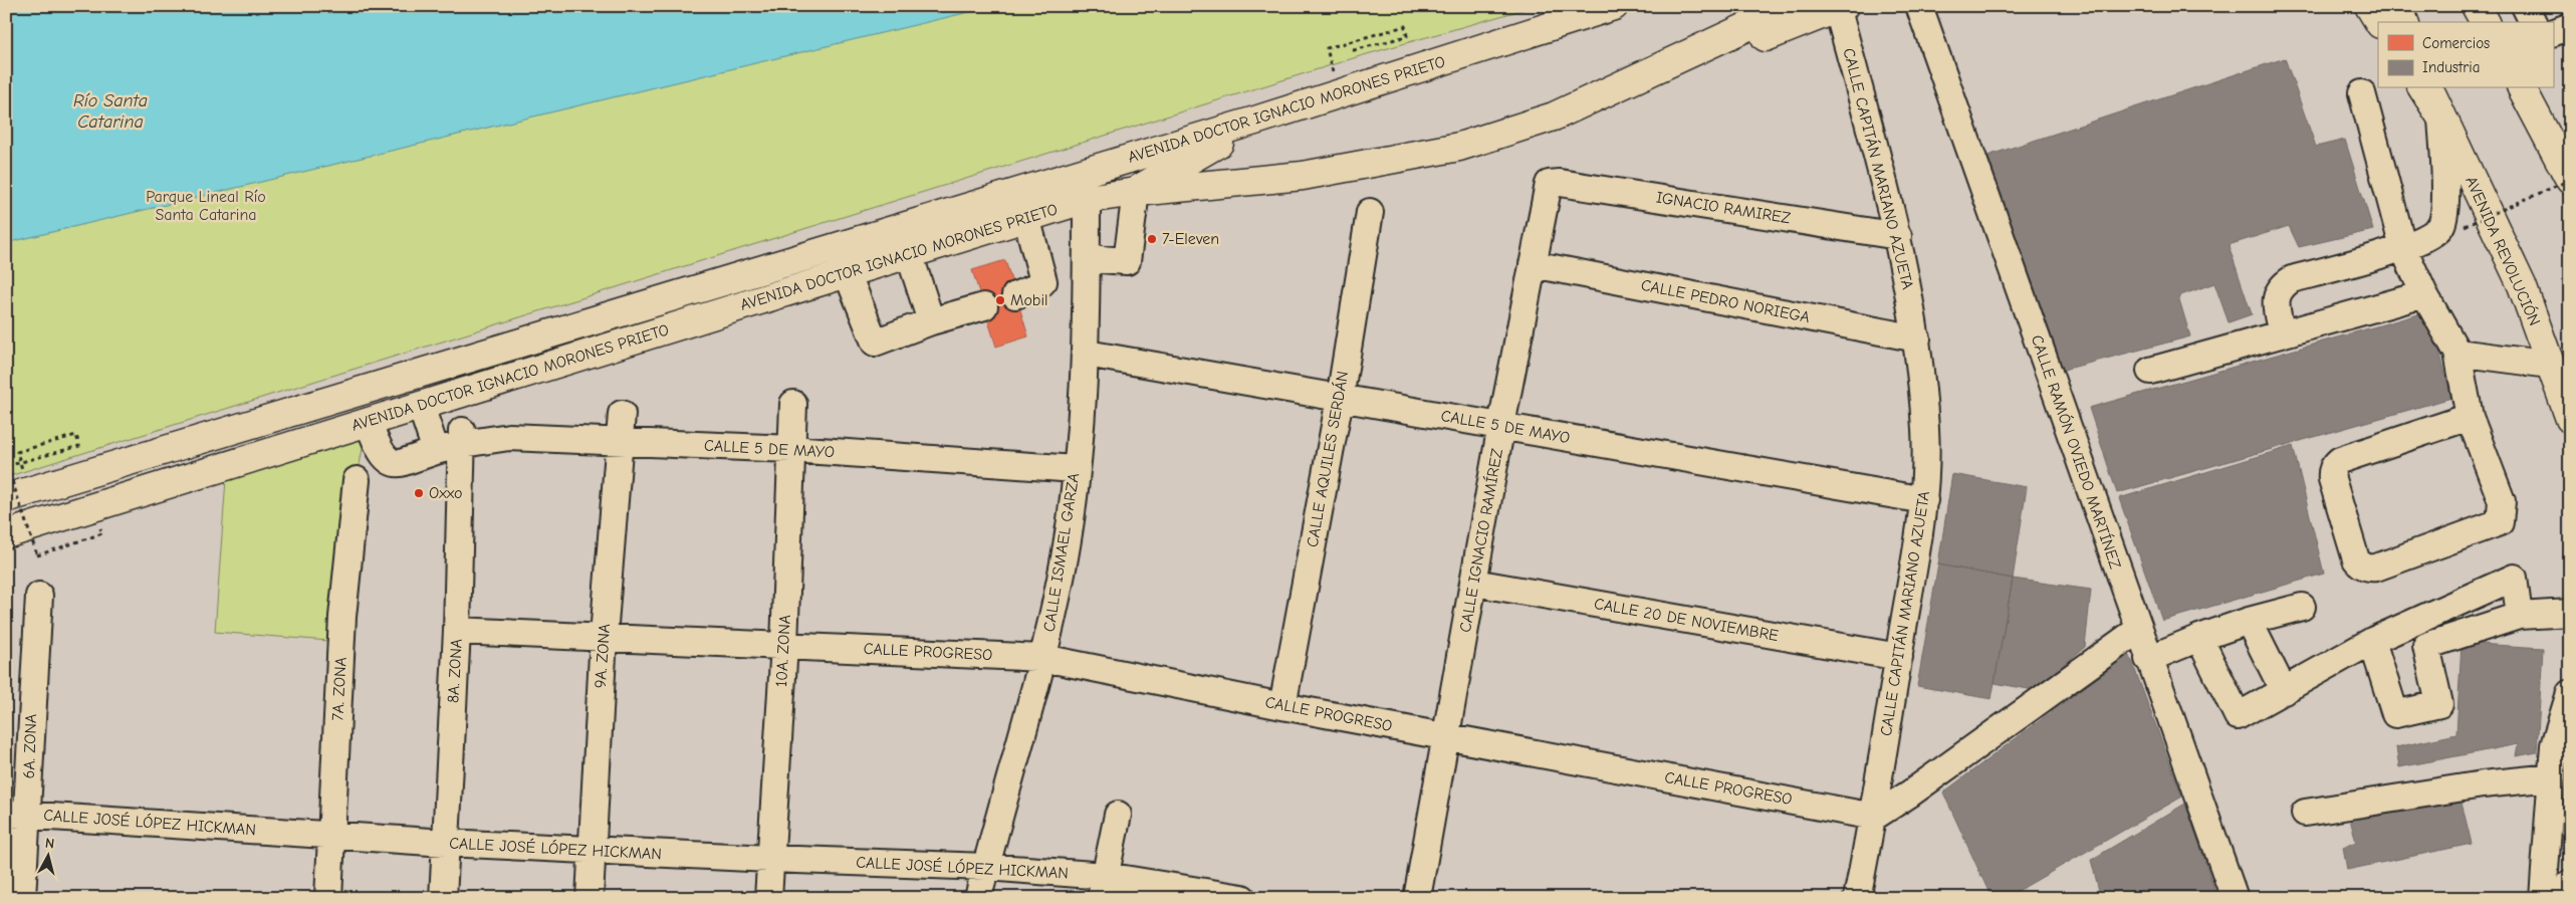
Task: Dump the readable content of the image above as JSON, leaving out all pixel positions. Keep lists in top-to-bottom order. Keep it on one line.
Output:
{"streets":{"main road":["AVENIDA DOCTOR IGNACIO MORONES PRIETO","AVENIDA REVOLUCIÓN"],"street":["CALLE CAPITÁN MARIANO AZUETA","IGNACIO RAMIREZ","CALLE PEDRO NORIEGA","CALLE 5 DE MAYO","CALLE RAMÓN OVIEDO MARTÍNEZ","CALLE AQUILES SERDÁN","CALLE IGNACIO RAMÍREZ","CALLE ISMAEL GARZA","CALLE 20 DE NOVIEMBRE","10A. ZONA","CALLE PROGRESO","9A. ZONA","8A. ZONA","7A. ZONA","6A. ZONA","CALLE JOSÉ LÓPEZ HICKMAN"]},"crossings":[["AVENIDA DOCTOR IGNACIO MORONES PRIETO","CALLE 5 DE MAYO"],["AVENIDA DOCTOR IGNACIO MORONES PRIETO","CALLE ISMAEL GARZA"],["CALLE CAPITÁN MARIANO AZUETA","IGNACIO RAMIREZ"],["CALLE CAPITÁN MARIANO AZUETA","CALLE PEDRO NORIEGA"],["CALLE CAPITÁN MARIANO AZUETA","CALLE 5 DE MAYO"],["CALLE CAPITÁN MARIANO AZUETA","CALLE 20 DE NOVIEMBRE"],["CALLE CAPITÁN MARIANO AZUETA","CALLE PROGRESO"],["IGNACIO RAMIREZ","CALLE IGNACIO RAMÍREZ"],["CALLE PEDRO NORIEGA","CALLE IGNACIO RAMÍREZ"],["CALLE 5 DE MAYO","CALLE AQUILES SERDÁN"],["CALLE 5 DE MAYO","CALLE IGNACIO RAMÍREZ"],["CALLE 5 DE MAYO","CALLE ISMAEL GARZA"],["CALLE 5 DE MAYO","10A. ZONA"],["CALLE 5 DE MAYO","9A. ZONA"],["CALLE 5 DE MAYO","8A. ZONA"],["CALLE AQUILES SERDÁN","CALLE PROGRESO"],["CALLE IGNACIO RAMÍREZ","CALLE 20 DE NOVIEMBRE"],["CALLE IGNACIO RAMÍREZ","CALLE PROGRESO"],["CALLE ISMAEL GARZA","CALLE PROGRESO"],["CALLE ISMAEL GARZA","CALLE JOSÉ LÓPEZ HICKMAN"],["10A. ZONA","CALLE PROGRESO"],["10A. ZONA","CALLE JOSÉ LÓPEZ HICKMAN"],["CALLE PROGRESO","9A. ZONA"],["CALLE PROGRESO","8A. ZONA"],["9A. ZONA","CALLE JOSÉ LÓPEZ HICKMAN"],["8A. ZONA","CALLE JOSÉ LÓPEZ HICKMAN"],["7A. ZONA","CALLE JOSÉ LÓPEZ HICKMAN"],["6A. ZONA","CALLE JOSÉ LÓPEZ HICKMAN"]],"water":["Río Santa Catarina"],"parks":["Parque Lineal Río Santa Catarina"],"places":["7-Eleven","Mobil","Oxxo"],"legend":["Comercios","Industria"],"north":"top"}
